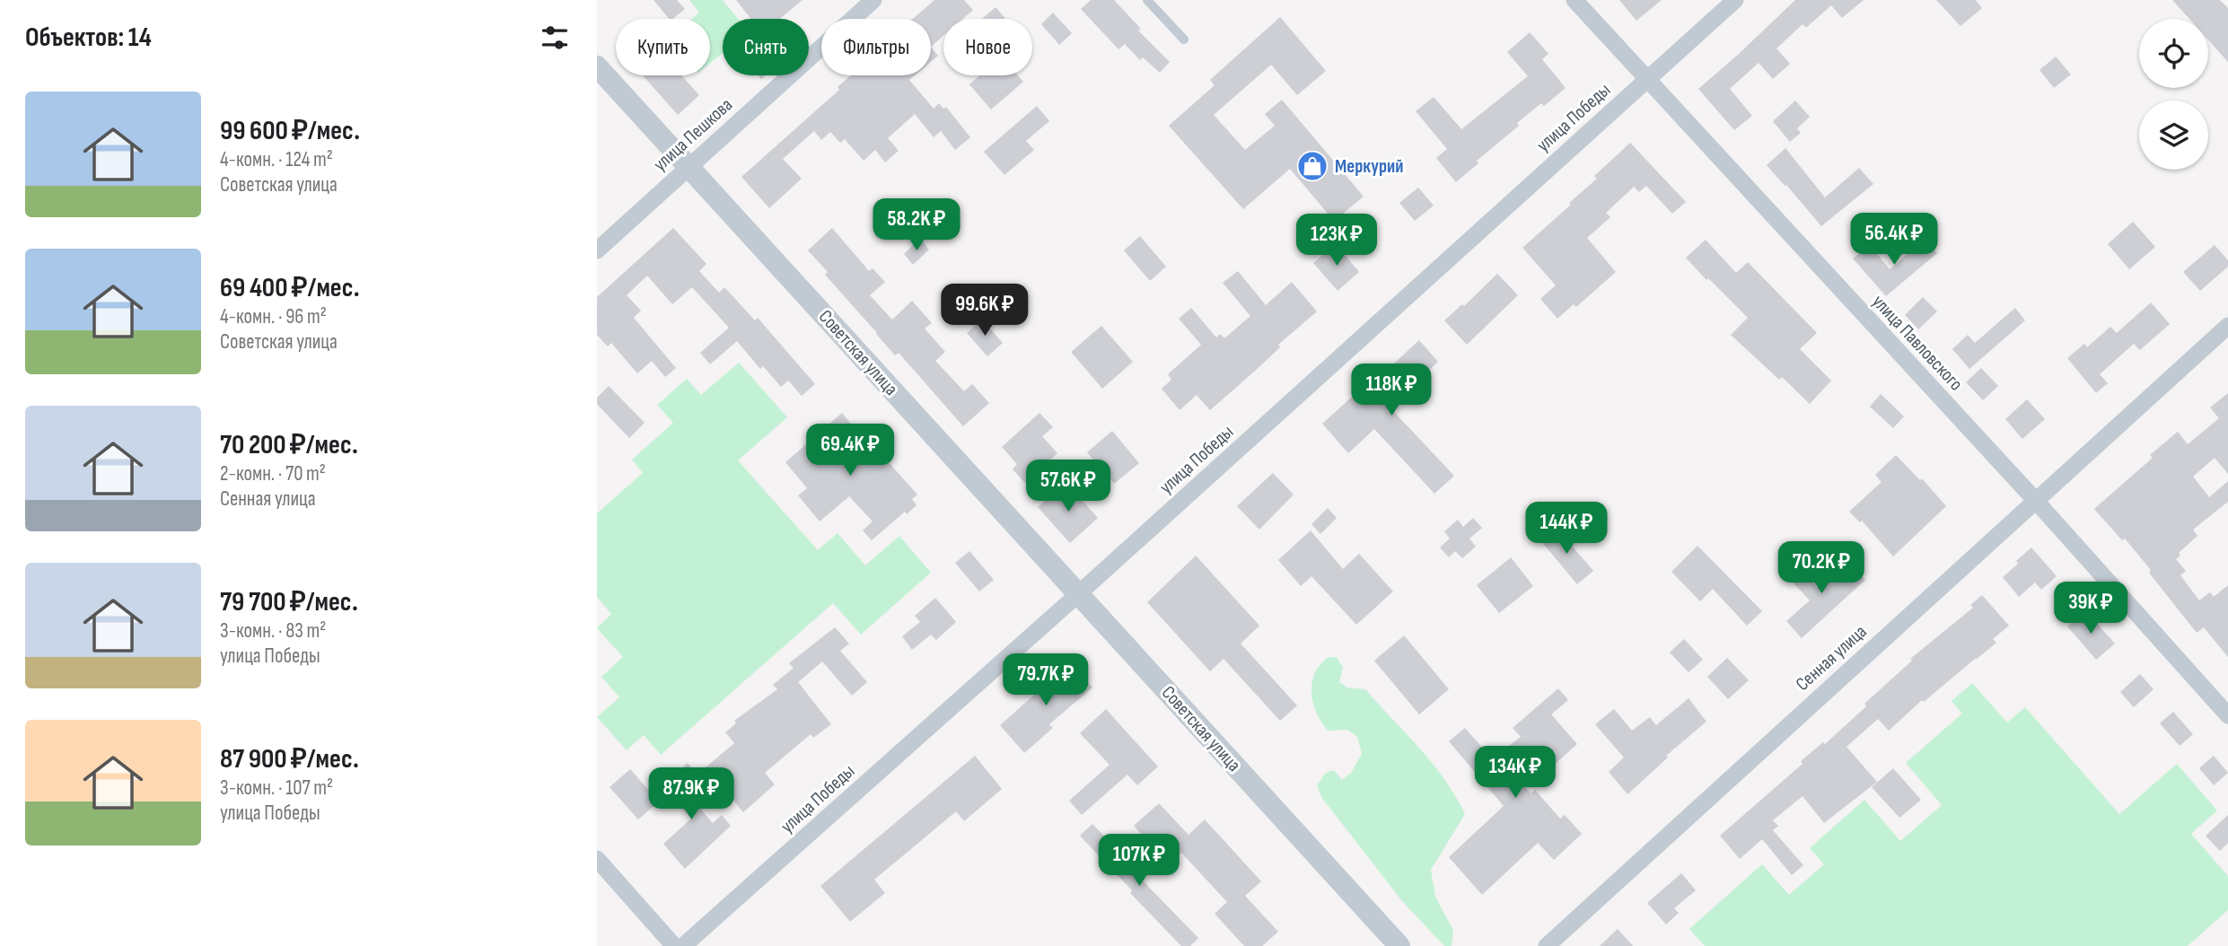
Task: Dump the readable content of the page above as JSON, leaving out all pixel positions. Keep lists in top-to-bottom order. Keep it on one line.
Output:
{"streets":{"street":["улица Победы","улица Пешкова","улица Павловского","Советская улица","Сенная улица"]},"crossings":[["улица Победы","улица Павловского"],["улица Победы","Советская улица"],["улица Пешкова","Советская улица"],["улица Павловского","Сенная улица"]],"places":{"shop":["Меркурий"]},"page":{"heading":"Объектов: 14","chip":["Купить","Снять","Фильтры","Новое"],"list":[{"name":"99 600 ₽/мес.","note":"4-комн. · 124 m² · Советская улица"},{"name":"69 400 ₽/мес.","note":"4-комн. · 96 m² · Советская улица"},{"name":"70 200 ₽/мес.","note":"2-комн. · 70 m² · Сенная улица"},{"name":"79 700 ₽/мес.","note":"3-комн. · 83 m² · улица Победы"},{"name":"87 900 ₽/мес.","note":"3-комн. · 107 m² · улица Победы"}],"price":["58.2K ₽","56.4K ₽","123K ₽","99.6K ₽","118K ₽","69.4K ₽","57.6K ₽","144K ₽","70.2K ₽","39K ₽","79.7K ₽","134K ₽","87.9K ₽","107K ₽"]}}
